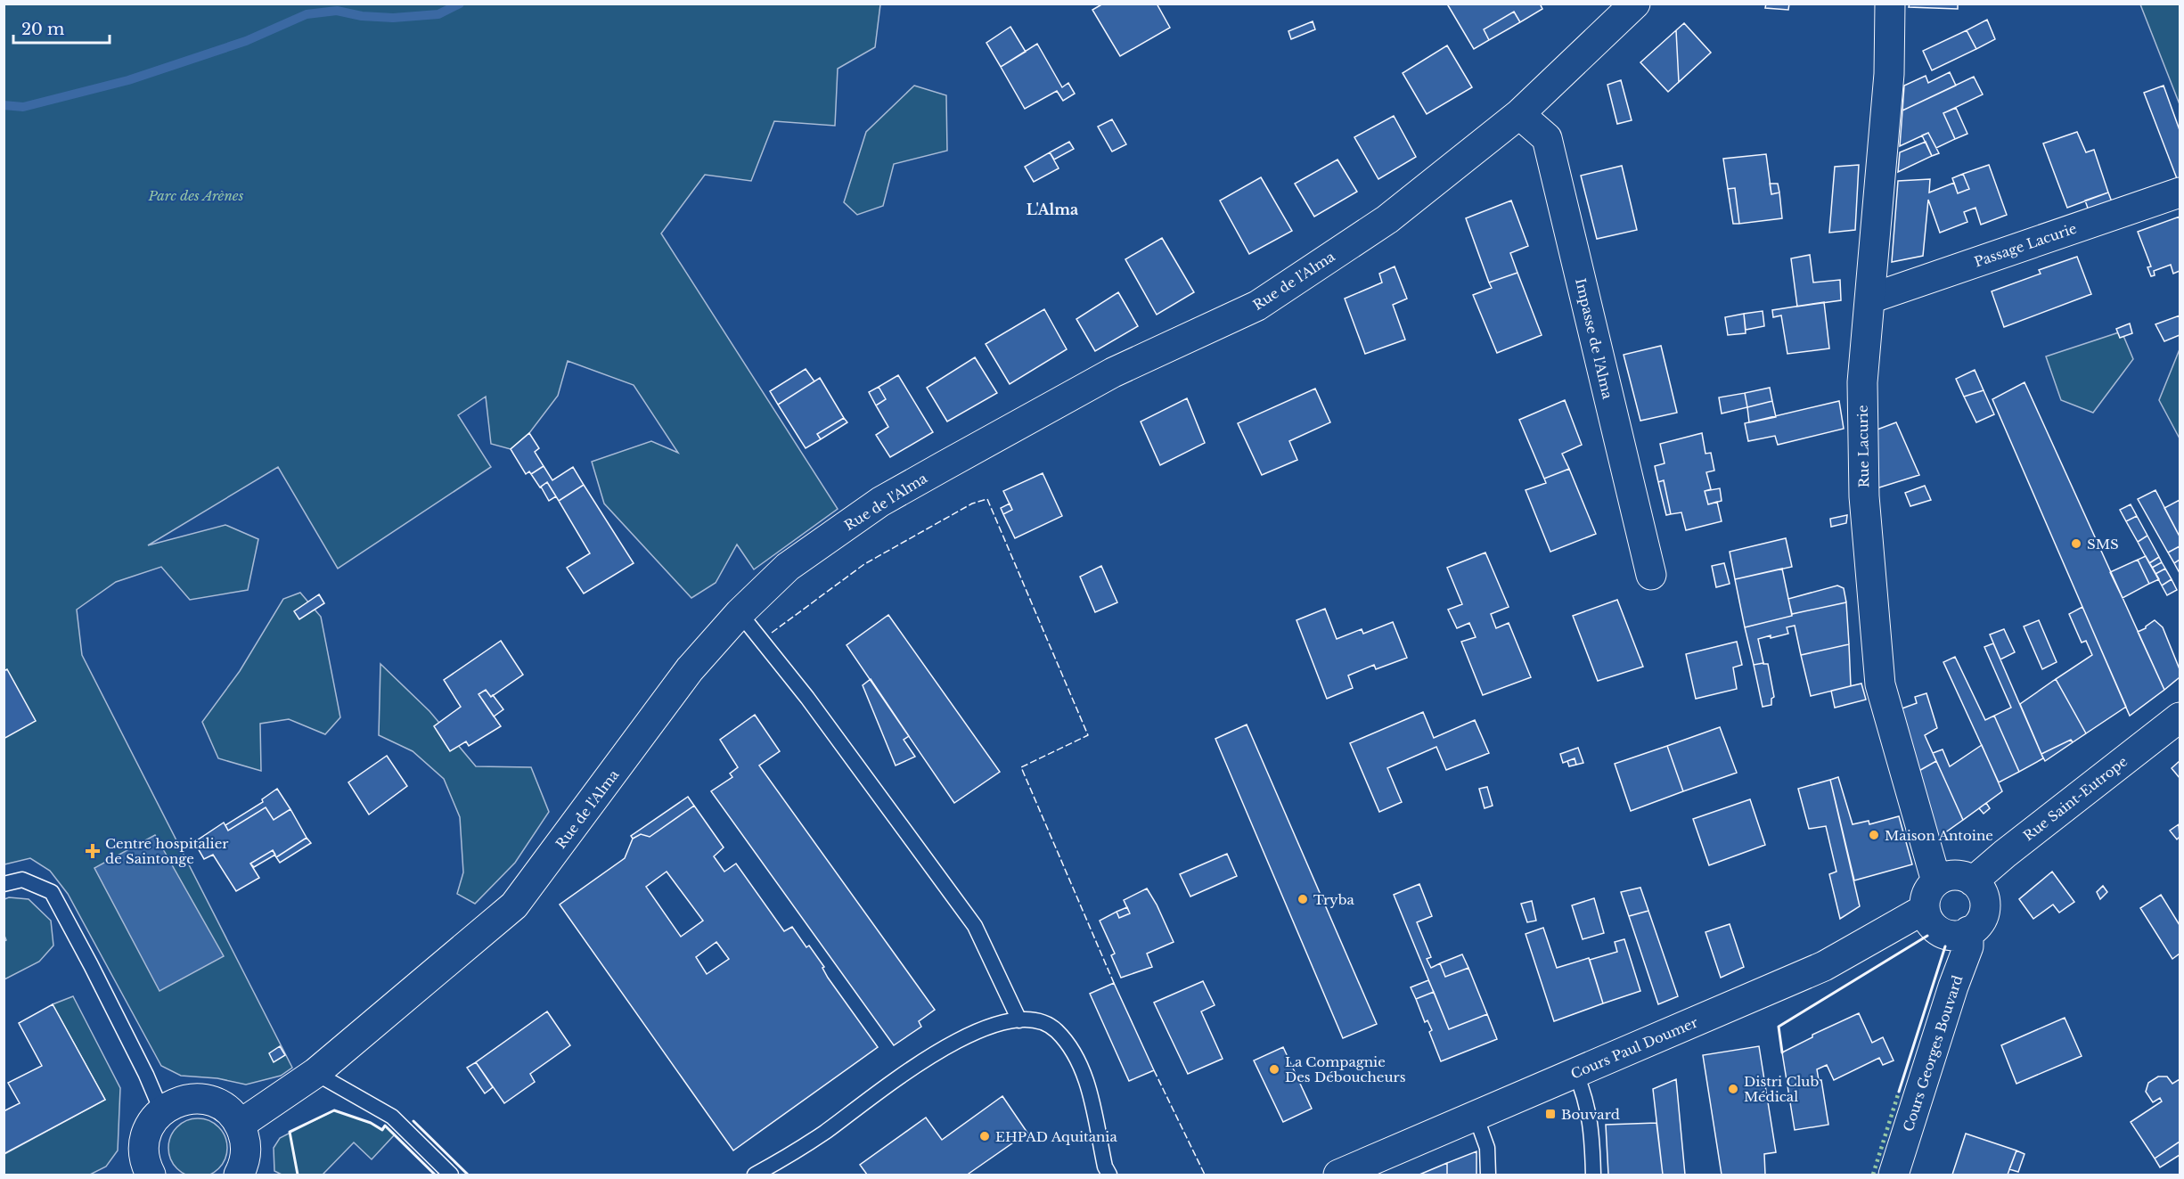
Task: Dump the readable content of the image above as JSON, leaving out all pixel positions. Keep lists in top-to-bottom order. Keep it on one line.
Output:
{"streets":{"street":["Passage Lacurie","Rue de l'Alma","Impasse de l'Alma","Rue Lacurie","Rue Saint-Eutrope","Cours Paul Doumer","Cours Georges Bouvard"]},"crossings":[["Passage Lacurie","Rue Lacurie"],["Rue de l'Alma","Impasse de l'Alma"],["Rue Lacurie","Rue Saint-Eutrope"],["Rue Lacurie","Cours Paul Doumer"],["Rue Lacurie","Cours Georges Bouvard"],["Rue Saint-Eutrope","Cours Paul Doumer"],["Rue Saint-Eutrope","Cours Georges Bouvard"],["Cours Paul Doumer","Cours Georges Bouvard"]],"districts":["L'Alma"],"parks":["Parc des Arènes"],"places":{"other":["SMS","Maison Antoine","Tryba","La Compagnie Des Déboucheurs","Distri Club Médical","EHPAD Aquitania"],"health":["Centre hospitalier de Saintonge"],"transit":["Bouvard"]},"scale_bar":"20 m"}
